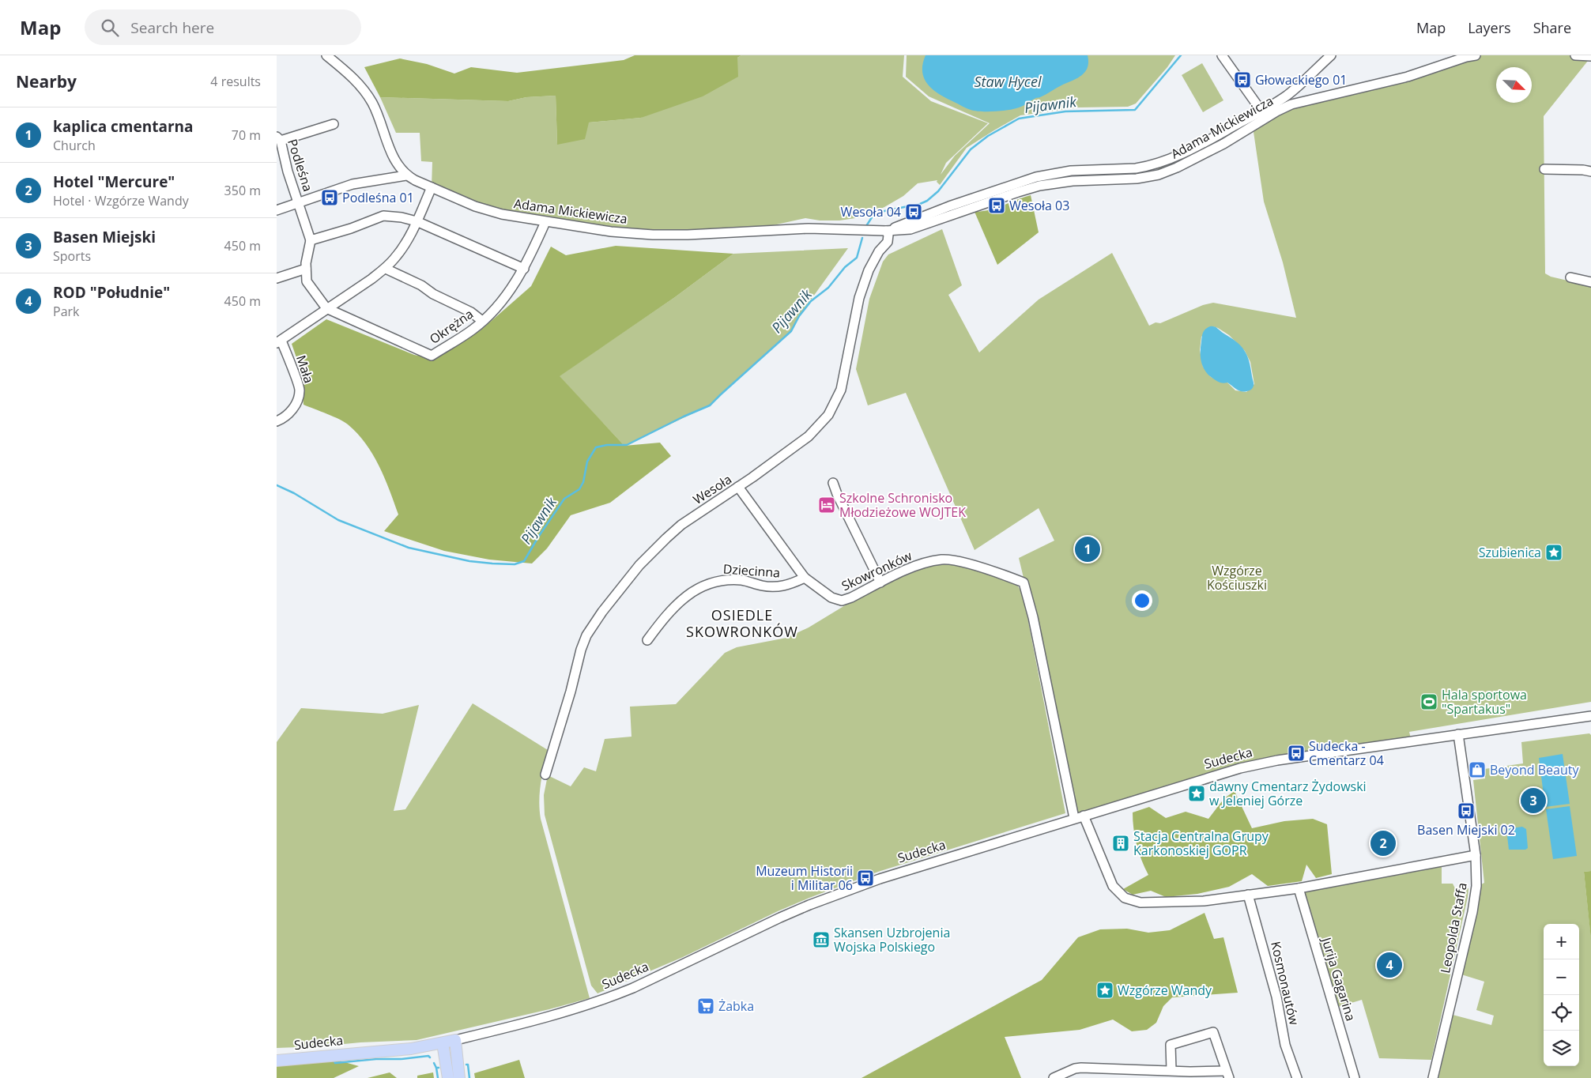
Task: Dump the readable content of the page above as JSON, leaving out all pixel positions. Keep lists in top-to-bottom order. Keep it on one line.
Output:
{"streets":{"main road":["Sudecka"],"street":["Adama Mickiewicza","Podleśna","Okrężna","Mała","Wesoła","Dziecinna","Skowronków","Leopolda Staffa","Jurija Gagarina","Kosmonautów"]},"crossings":[["Adama Mickiewicza","Okrężna"],["Adama Mickiewicza","Wesoła"],["Wesoła","Skowronków"],["Dziecinna","Skowronków"],["Skowronków","Sudecka"],["Sudecka","Leopolda Staffa"]],"districts":["OSIEDLE SKOWRONKÓW"],"water":["Staw Hycel","Pijawnik"],"parks":["Wzgórze Kościuszki"],"places":{"bus stop":["Głowackiego 01","Podleśna 01","Wesoła 03","Wesoła 04","Sudecka - Cmentarz 04","Basen Miejski 02","Muzeum Historii i Militar 06"],"hotel":["Szkolne Schronisko Młodzieżowe WOJTEK"],"place":["Szubienica","dawny Cmentarz Żydowski w Jeleniej Górze","Wzgórze Wandy"],"sports":["Hala sportowa \"Spartakus\""],"shop":["Beyond Beauty"],"building":["Stacja Centralna Grupy Karkonoskiej GOPR"],"museum":["Skansen Uzbrojenia Wojska Polskiego"],"supermarket":["Żabka"]},"north":"bottom right","page":{"header":"Map","search":"Search here","nav":["Map","Layers","Share"],"heading":["Nearby","4 results"],"list":[{"mark":"1","name":"kaplica cmentarna","note":"Church","value":"70 m"},{"mark":"2","name":"Hotel \"Mercure\"","note":"Hotel · Wzgórze Wandy","value":"350 m"},{"mark":"3","name":"Basen Miejski","note":"Sports","value":"450 m"},{"mark":"4","name":"ROD \"Południe\"","note":"Park","value":"450 m"}],"pins":["1","3","2","4"],"map_buttons":["+","−"]}}
